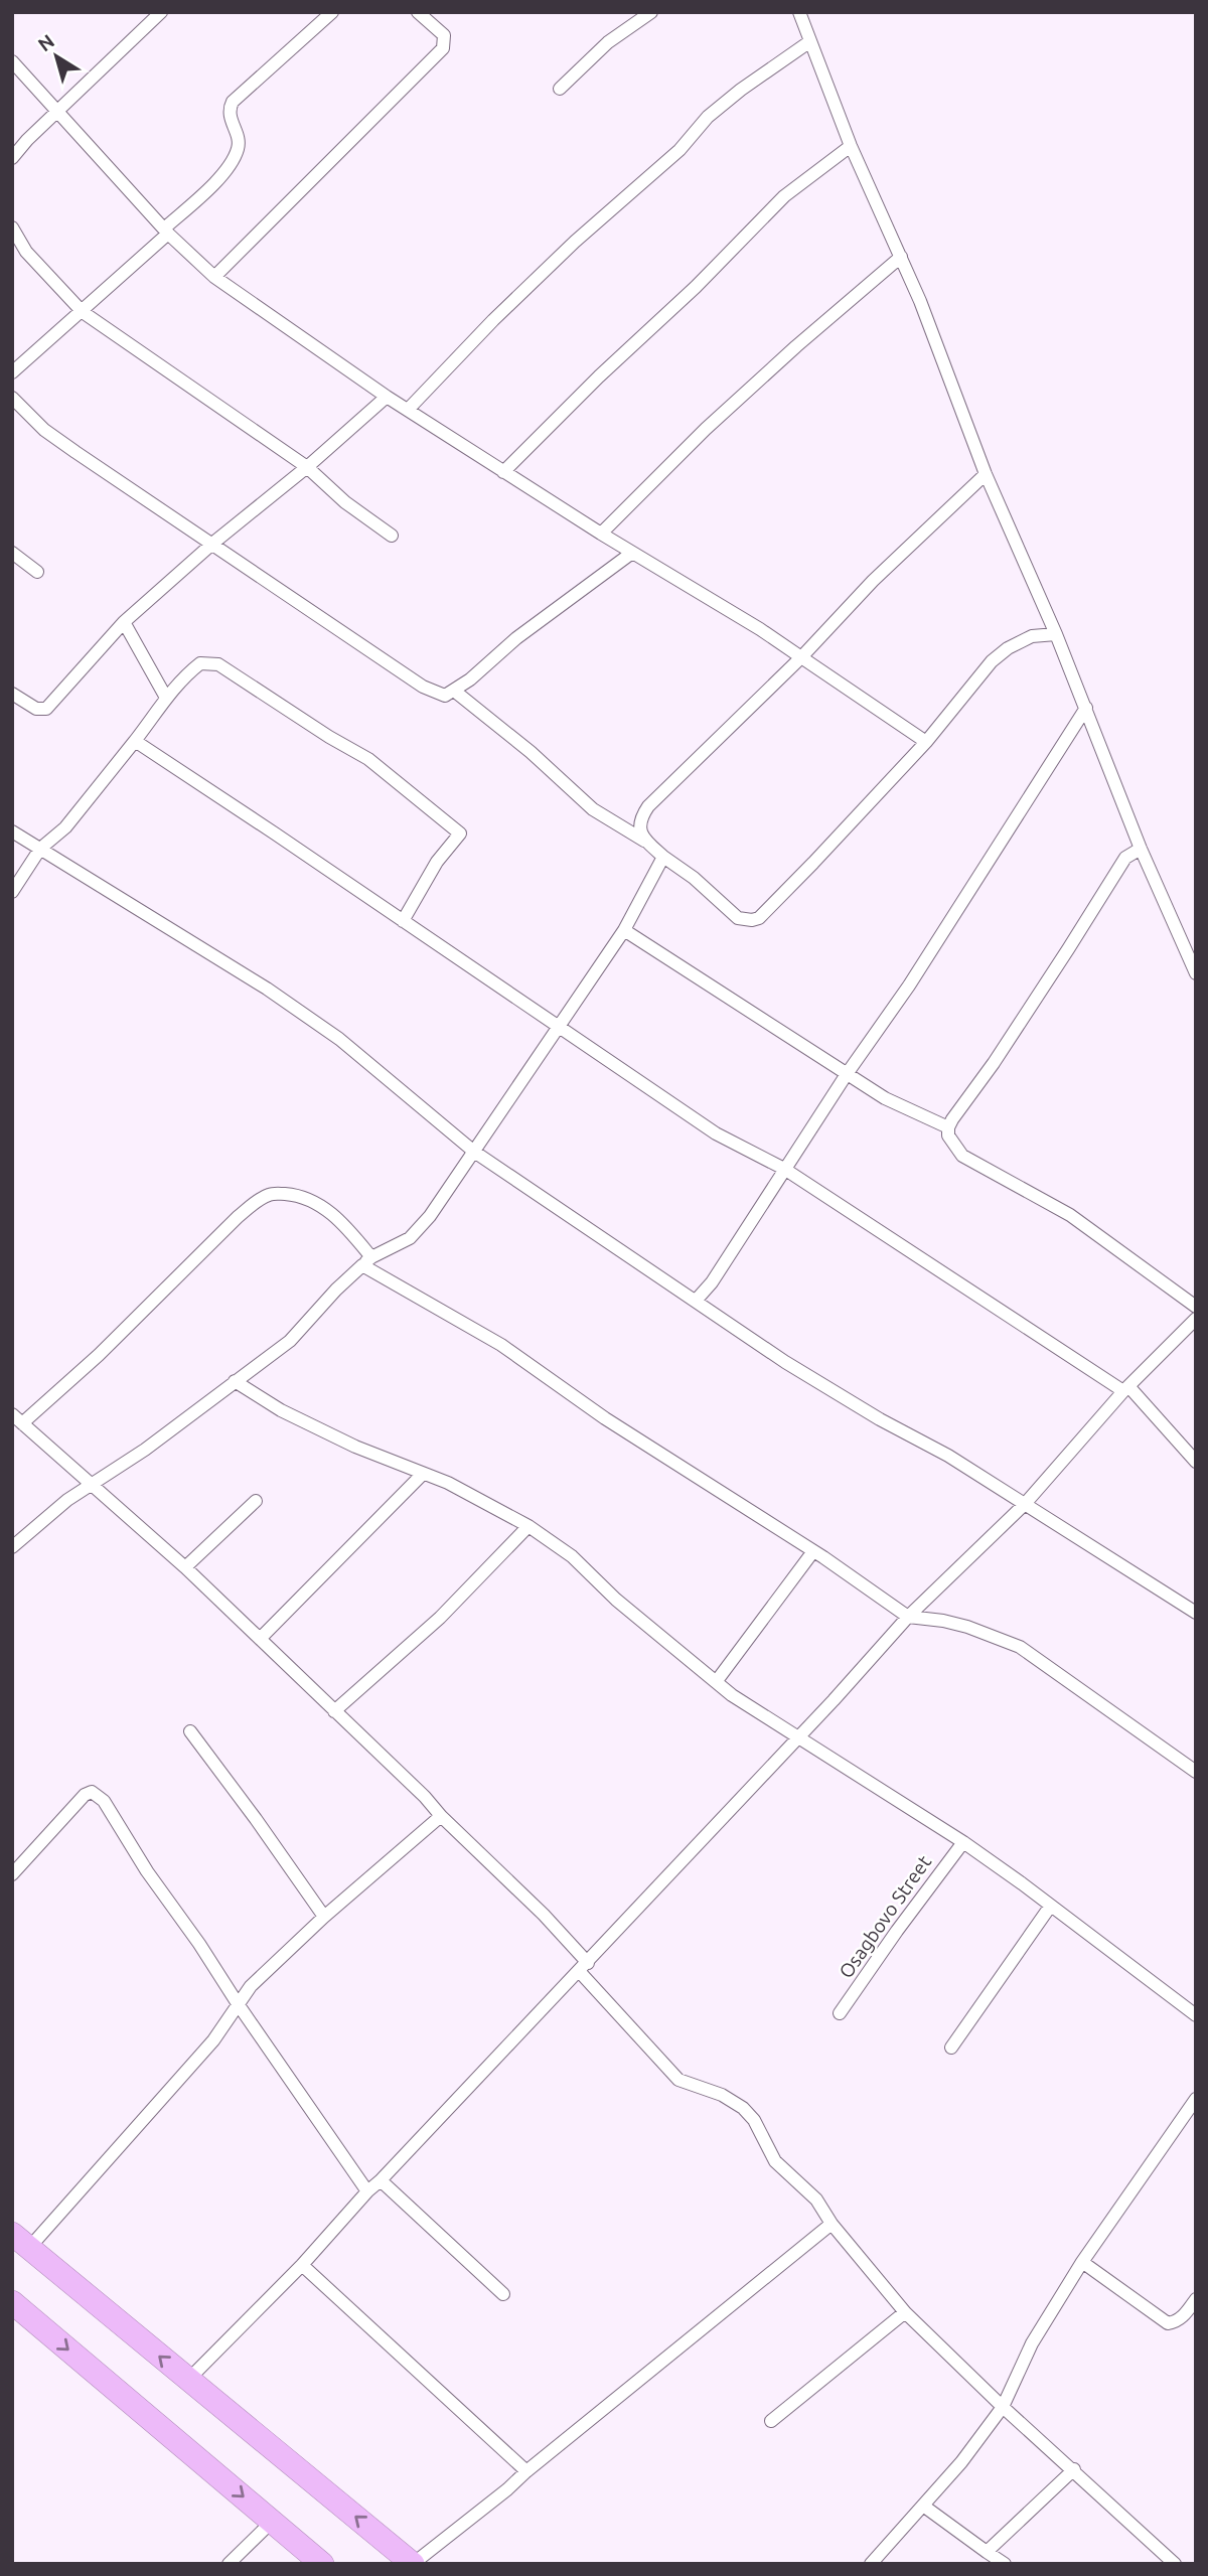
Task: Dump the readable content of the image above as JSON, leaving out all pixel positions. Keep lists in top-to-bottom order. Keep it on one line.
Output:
{"streets":{"street":["Osagbovo Street"]},"north":"top left"}
